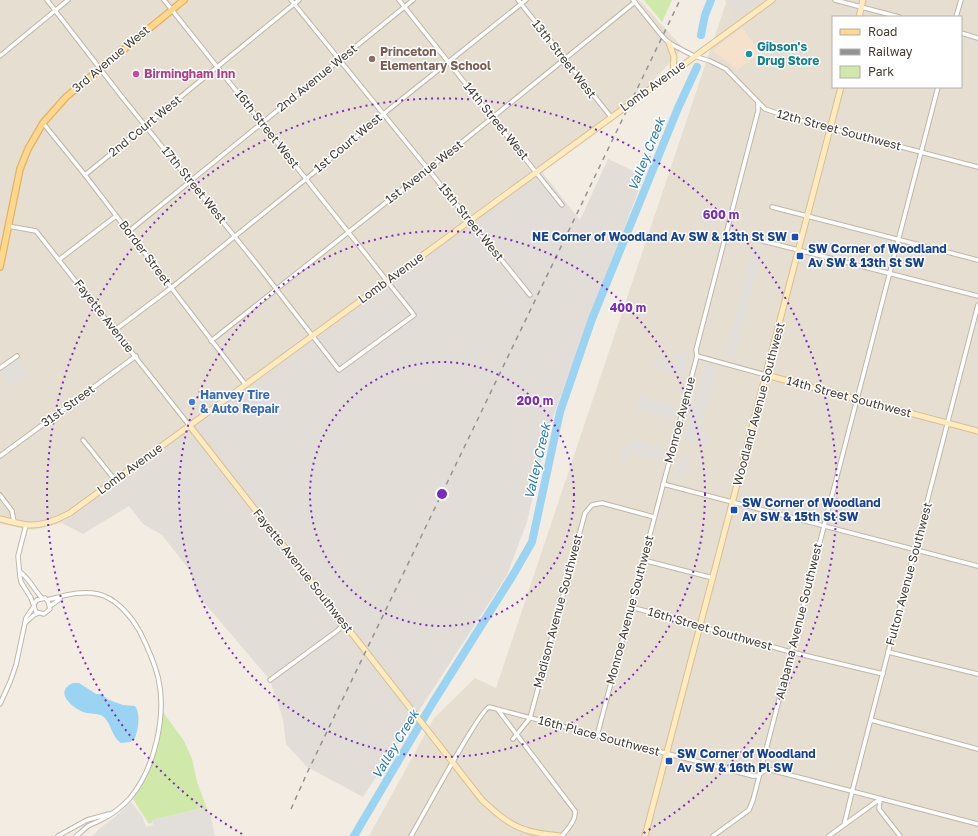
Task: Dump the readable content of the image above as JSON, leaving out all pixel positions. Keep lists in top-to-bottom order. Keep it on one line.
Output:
{"streets":{"main road":["3rd Avenue West"],"street":["13th Street West","2nd Avenue West","Lomb Avenue","14th Street West","2nd Court West","16th Street West","12th Street Southwest","1st Court West","1st Avenue West","17th Street West","15th Street West","Border Street","Fayette Avenue","14th Street Southwest","Woodland Avenue Southwest","31st Street","Monroe Avenue","Fayette Avenue Southwest","Fulton Avenue Southwest","Monroe Avenue Southwest","Madison Avenue Southwest","Alabama Avenue Southwest","16th Street Southwest","16th Place Southwest"]},"crossings":[["3rd Avenue West","16th Street West"],["3rd Avenue West","17th Street West"],["3rd Avenue West","Border Street"],["3rd Avenue West","Fayette Avenue"],["13th Street West","Lomb Avenue"],["13th Street West","1st Court West"],["13th Street West","1st Avenue West"],["2nd Avenue West","14th Street West"],["2nd Avenue West","16th Street West"],["2nd Avenue West","17th Street West"],["2nd Avenue West","15th Street West"],["2nd Avenue West","Border Street"],["Lomb Avenue","14th Street West"],["Lomb Avenue","16th Street West"],["Lomb Avenue","12th Street Southwest"],["Lomb Avenue","17th Street West"],["Lomb Avenue","15th Street West"],["Lomb Avenue","Border Street"],["Lomb Avenue","Fayette Avenue"],["Lomb Avenue","Fayette Avenue Southwest"],["14th Street West","1st Court West"],["14th Street West","1st Avenue West"],["2nd Court West","16th Street West"],["2nd Court West","17th Street West"],["2nd Court West","15th Street West"],["2nd Court West","Border Street"],["16th Street West","1st Court West"],["16th Street West","1st Avenue West"],["16th Street West","17th Street West"],["12th Street Southwest","Woodland Avenue Southwest"],["12th Street Southwest","Alabama Avenue Southwest"],["1st Court West","17th Street West"],["1st Court West","15th Street West"],["1st Court West","Border Street"],["1st Avenue West","17th Street West"],["1st Avenue West","15th Street West"],["1st Avenue West","Border Street"],["Fayette Avenue","31st Street"],["Fayette Avenue","Fayette Avenue Southwest"],["14th Street Southwest","Woodland Avenue Southwest"],["14th Street Southwest","Monroe Avenue"],["14th Street Southwest","Fulton Avenue Southwest"],["14th Street Southwest","Alabama Avenue Southwest"],["Woodland Avenue Southwest","16th Street Southwest"],["Woodland Avenue Southwest","16th Place Southwest"],["Monroe Avenue","Monroe Avenue Southwest"],["Fulton Avenue Southwest","16th Street Southwest"],["Fulton Avenue Southwest","16th Place Southwest"],["Monroe Avenue Southwest","Madison Avenue Southwest"],["Monroe Avenue Southwest","16th Street Southwest"],["Monroe Avenue Southwest","16th Place Southwest"],["Madison Avenue Southwest","16th Place Southwest"],["Alabama Avenue Southwest","16th Street Southwest"],["Alabama Avenue Southwest","16th Place Southwest"]],"water":["Valley Creek"],"places":{"other":["Gibson's Drug Store","Princeton Elementary School","Birmingham Inn","Hanvey Tire & Auto Repair"],"transit":["NE Corner of Woodland Av SW & 13th St SW","SW Corner of Woodland Av SW & 13th St SW","SW Corner of Woodland Av SW & 15th St SW","SW Corner of Woodland Av SW & 16th Pl SW"]},"legend":["Road","Railway","Park"],"rings":["600 m","400 m","200 m"]}
